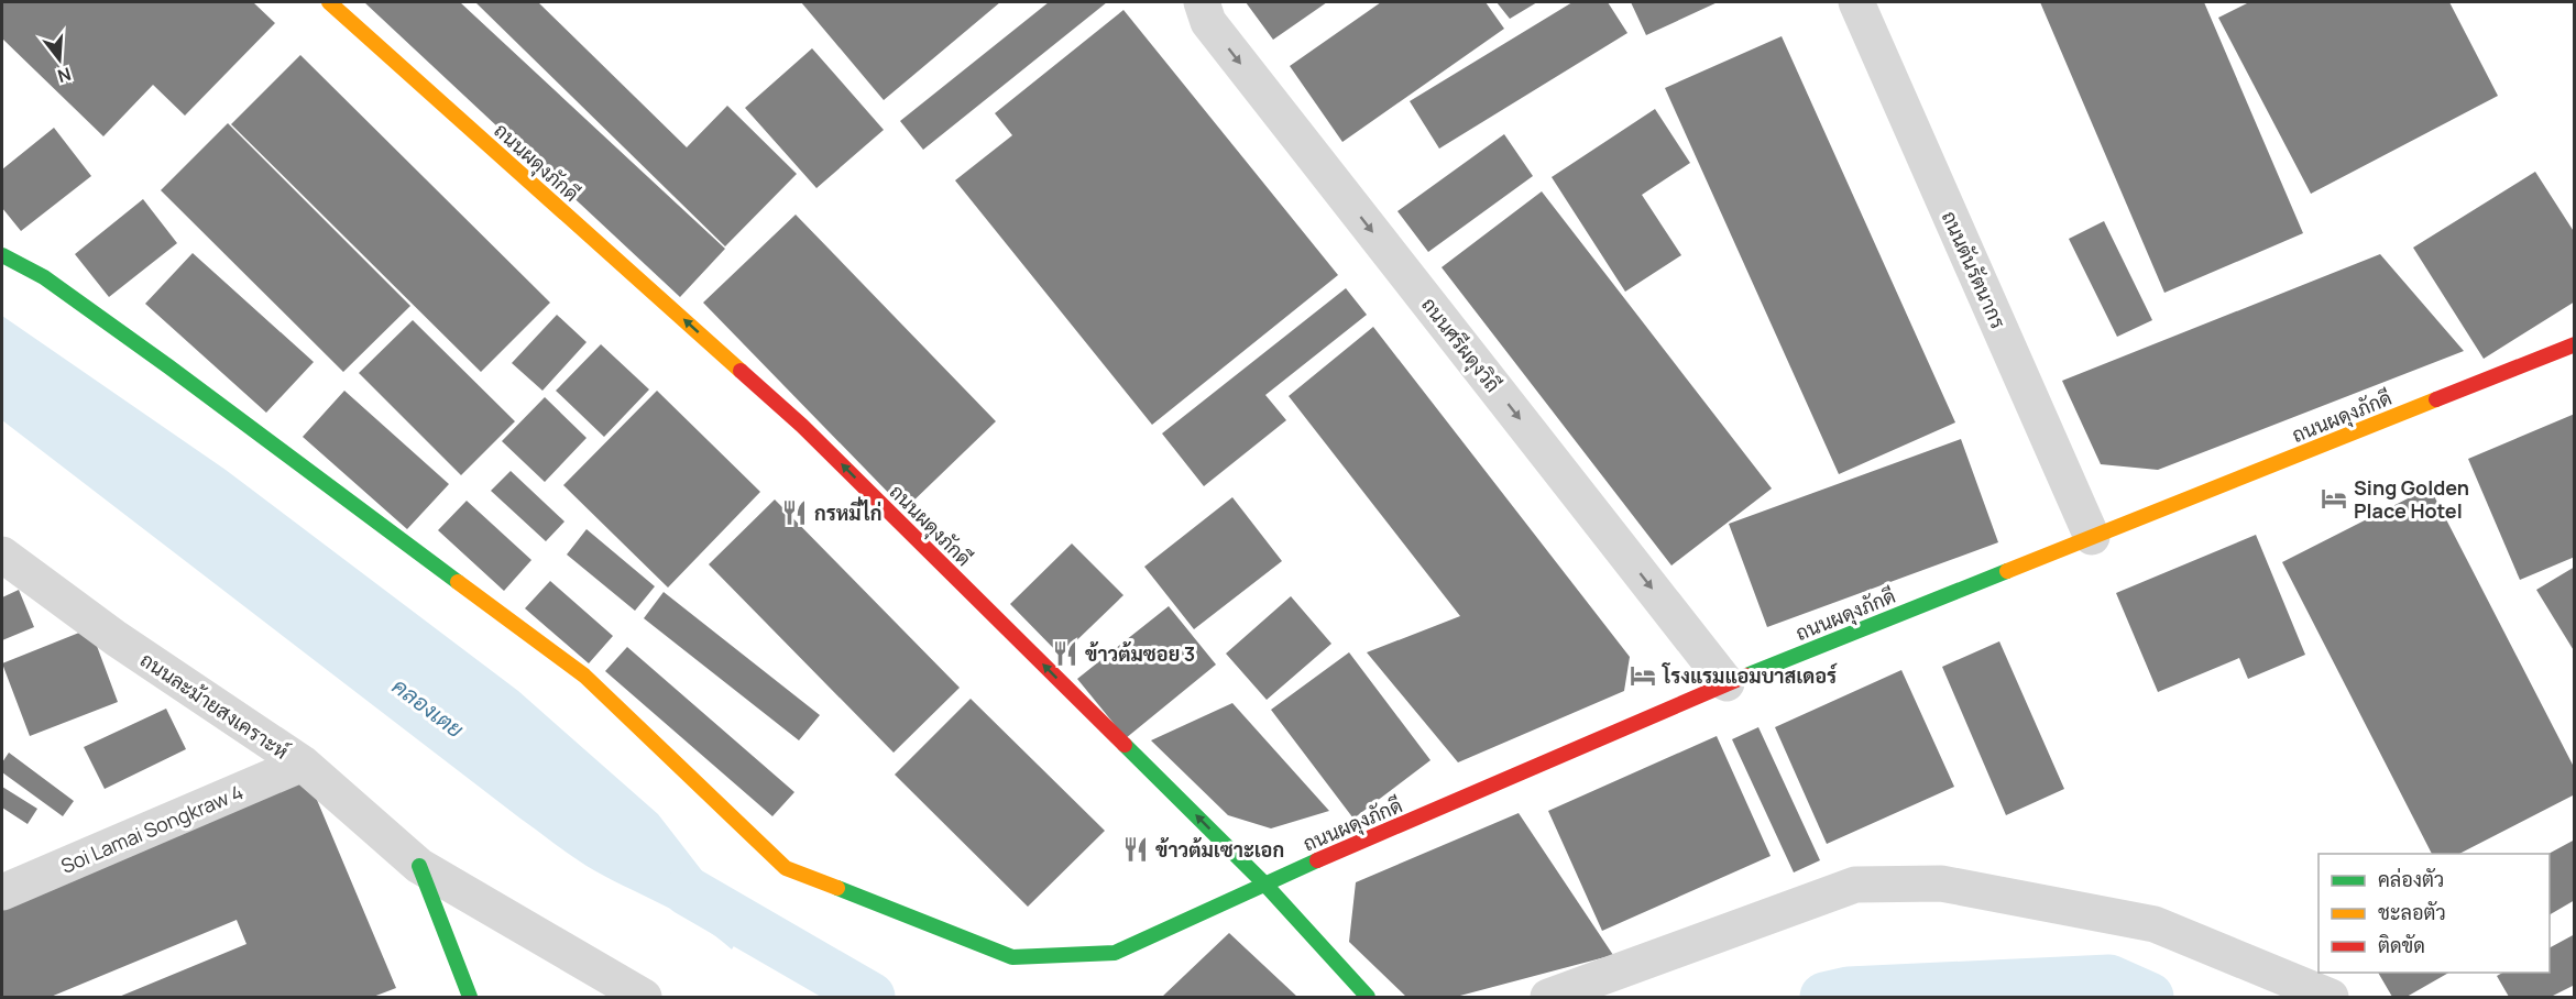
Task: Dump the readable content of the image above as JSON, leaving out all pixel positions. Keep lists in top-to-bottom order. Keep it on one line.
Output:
{"streets":{"street":["ถนนผดุงภักดี","ถนนตันรัตนากร","ถนนศรีผดุงวิถี","ถนนละม้ายสงเคราะห์","Soi Lamai Songkraw 4"]},"crossings":[["ถนนผดุงภักดี","ถนนตันรัตนากร"],["ถนนผดุงภักดี","ถนนศรีผดุงวิถี"],["ถนนละม้ายสงเคราะห์","Soi Lamai Songkraw 4"]],"one_way":["ถนนผดุงภักดี","ถนนศรีผดุงวิถี"],"water":["คลองเตย"],"places":{"hotel":["Sing Golden Place Hotel","โรงแรมแอมบาสเดอร์"],"restaurant":["กรหมี่ไก่","ข้าวต้มซอย 3","ข้าวต้มเซาะเอก"]},"legend":["คล่องตัว","ชะลอตัว","ติดขัด"],"north":"bottom"}
